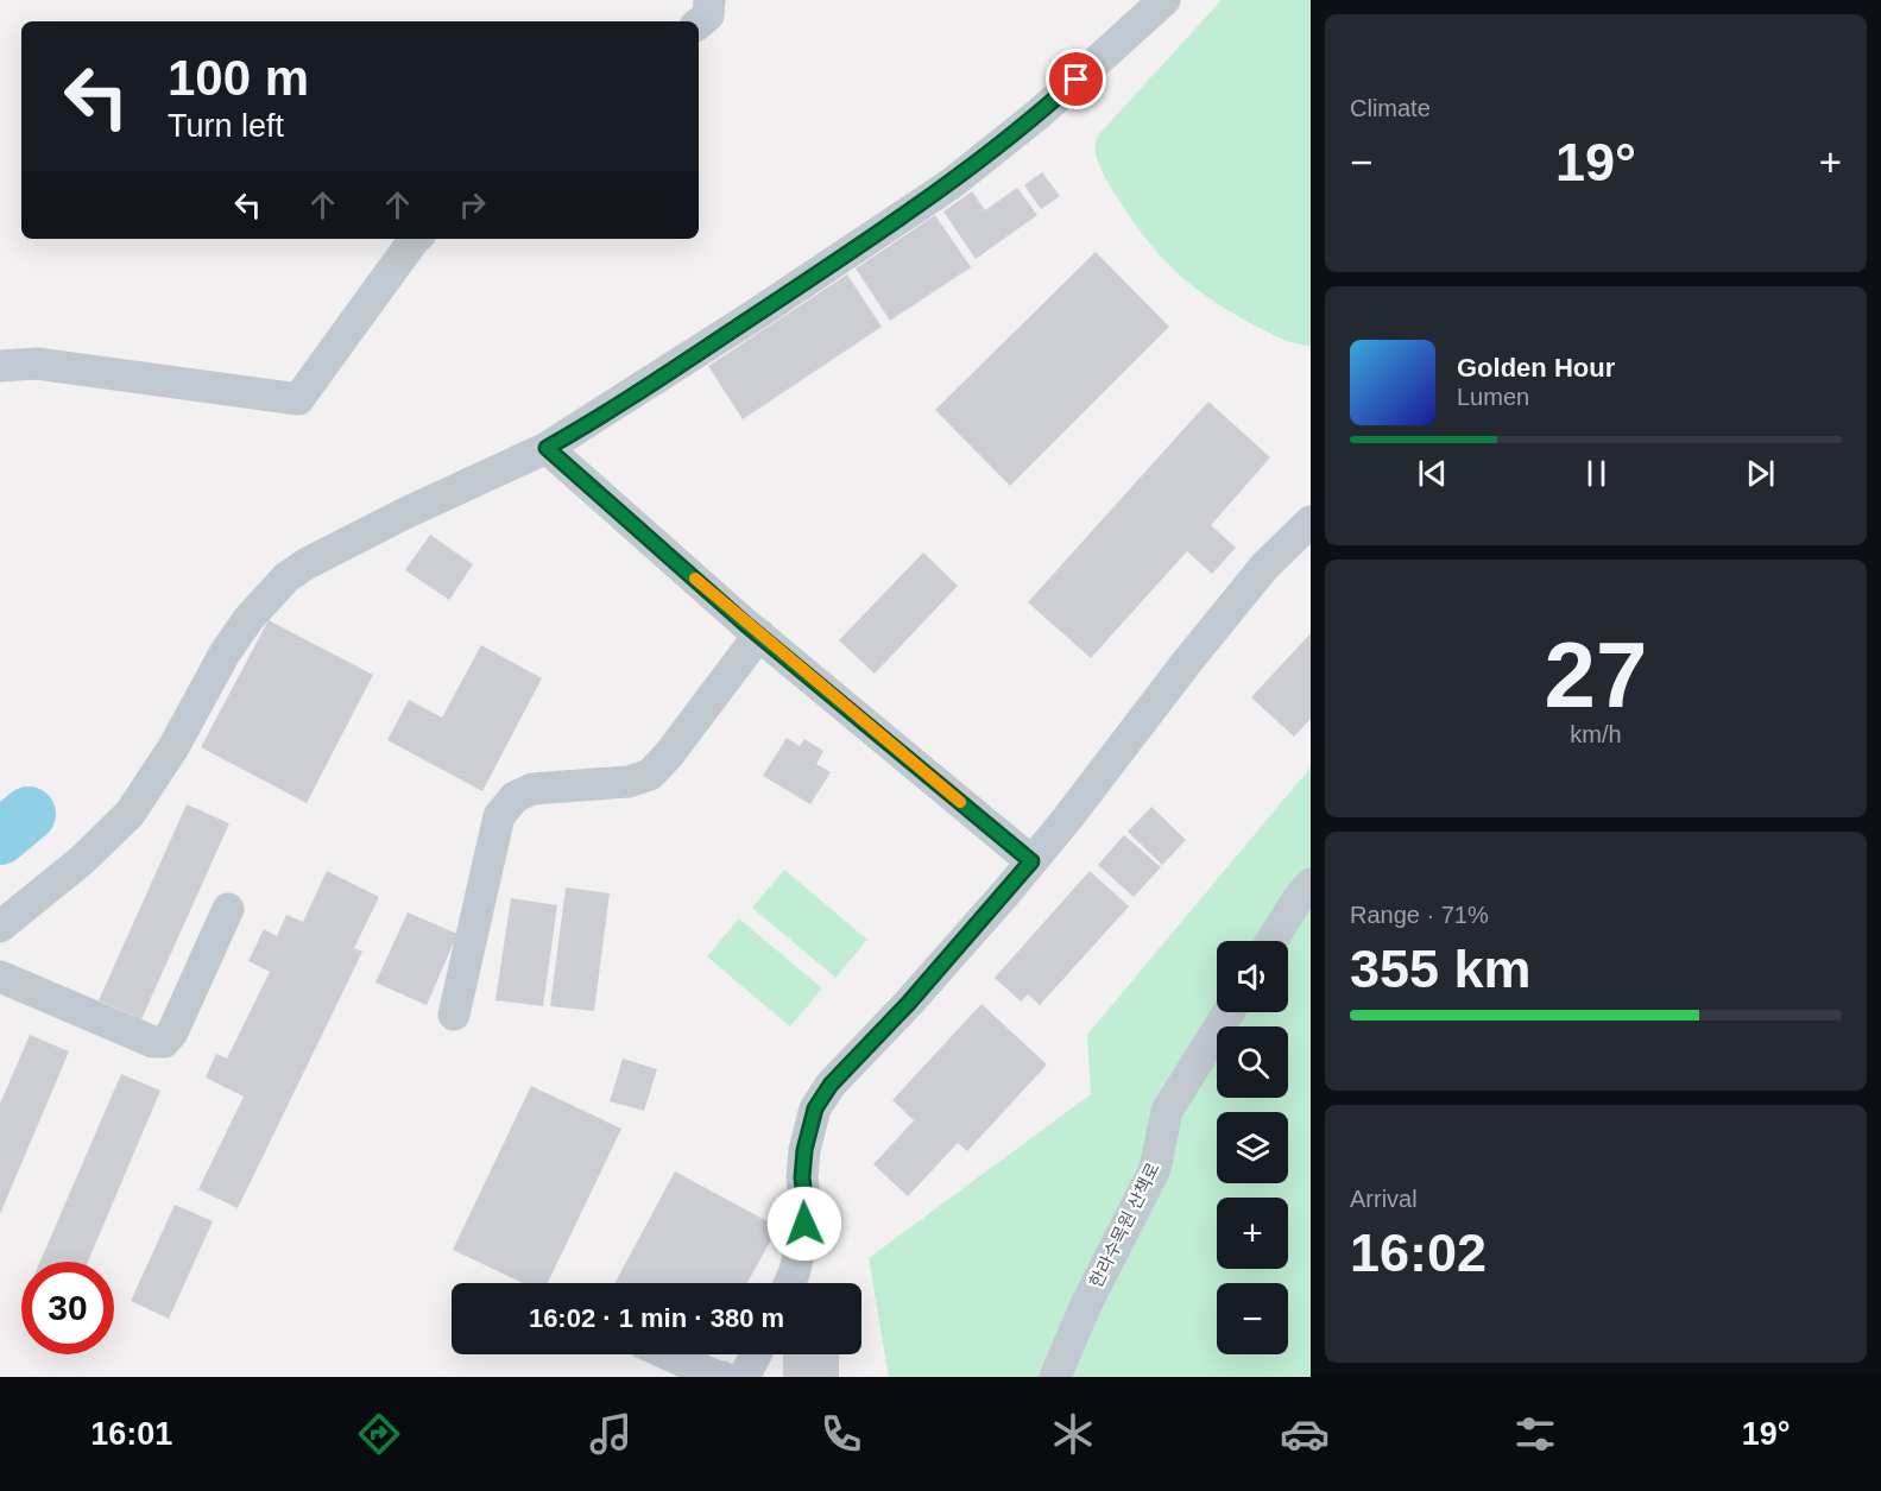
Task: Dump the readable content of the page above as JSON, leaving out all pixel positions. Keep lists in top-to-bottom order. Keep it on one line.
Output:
{"streets":{"street":["한라수목원 산책로"]},"page":{"tile":["Climate",["27","km/h"],["Range · 71%","355 km"],["Arrival","16:02"]],"turn":["100 m","Turn left"],"heat":["−","19°","+"],"song":["Golden Hour","Lumen"],"map_buttons":["+","−"],"limit":"30","trip":"16:02 · 1 min · 380 m","tabs":["16:01","19°"]}}
